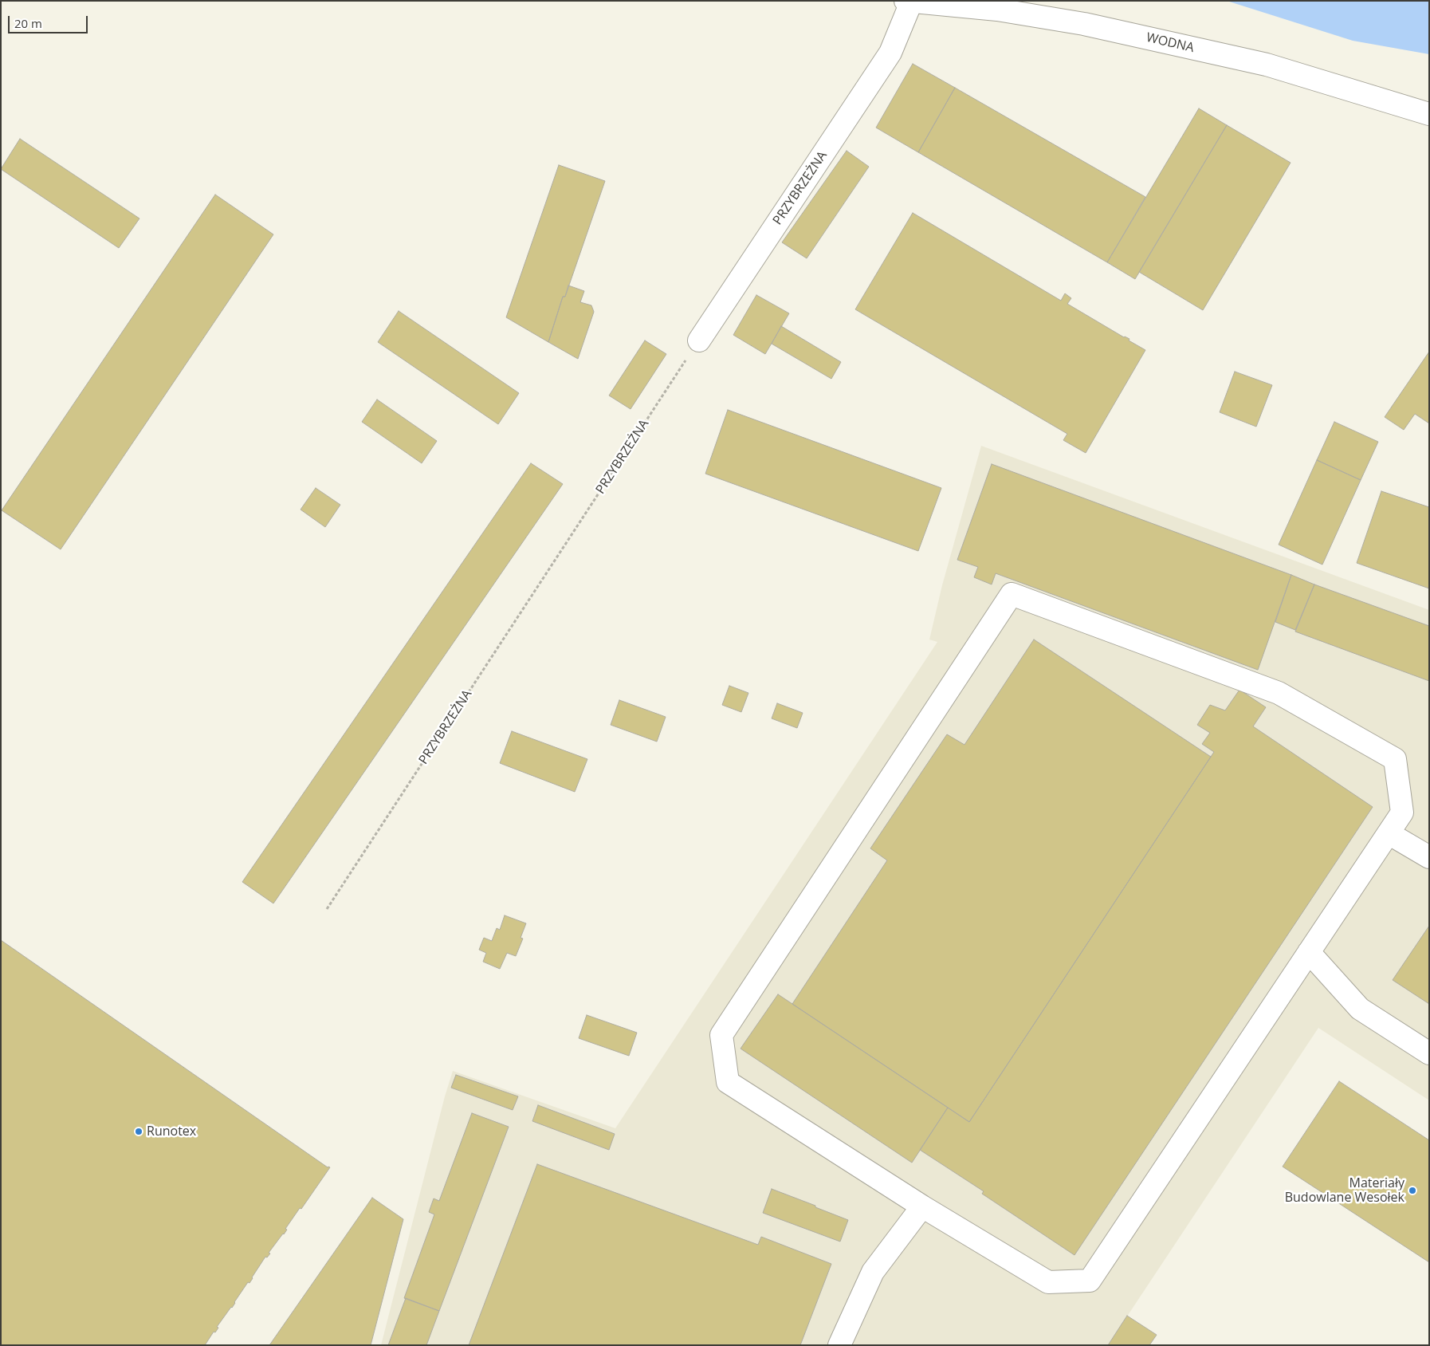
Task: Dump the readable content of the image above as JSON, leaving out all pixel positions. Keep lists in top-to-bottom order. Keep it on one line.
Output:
{"streets":{"street":["WODNA","PRZYBRZEŻNA"]},"crossings":[["WODNA","PRZYBRZEŻNA"]],"places":["Runotex","Materiały Budowlane Wesołek"],"scale_bar":"20 m"}
